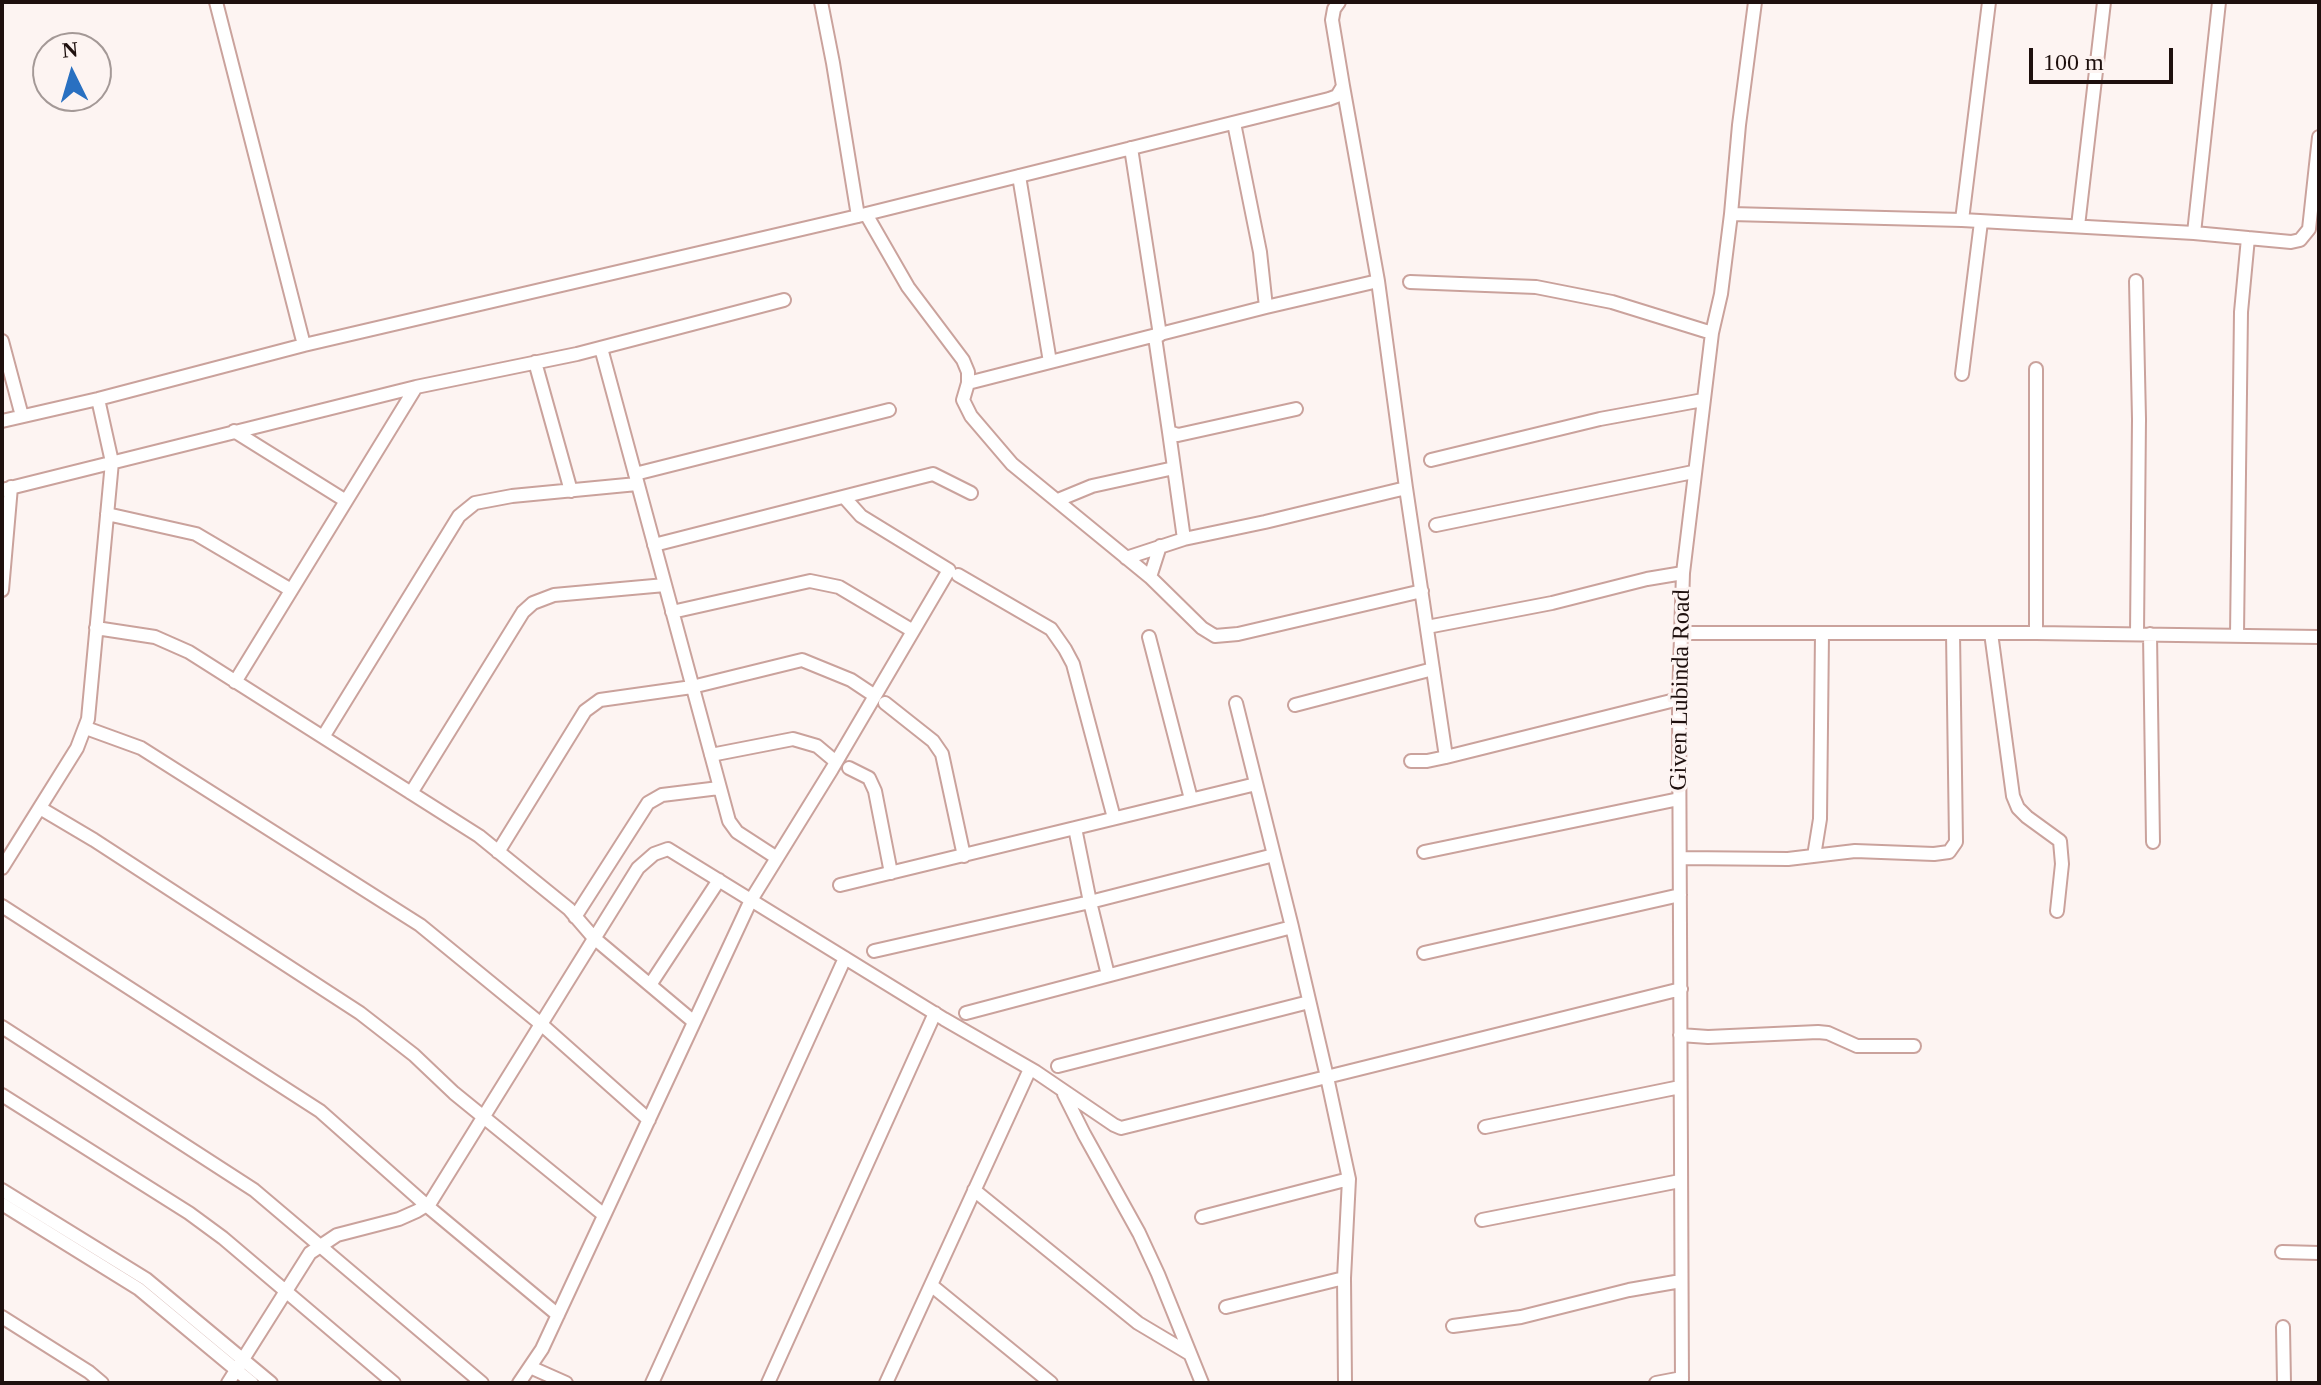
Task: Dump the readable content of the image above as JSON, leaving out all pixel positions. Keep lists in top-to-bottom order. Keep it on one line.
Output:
{"streets":{"street":["Given Lubinda Road"]},"scale_bar":"100 m","north":"top"}
